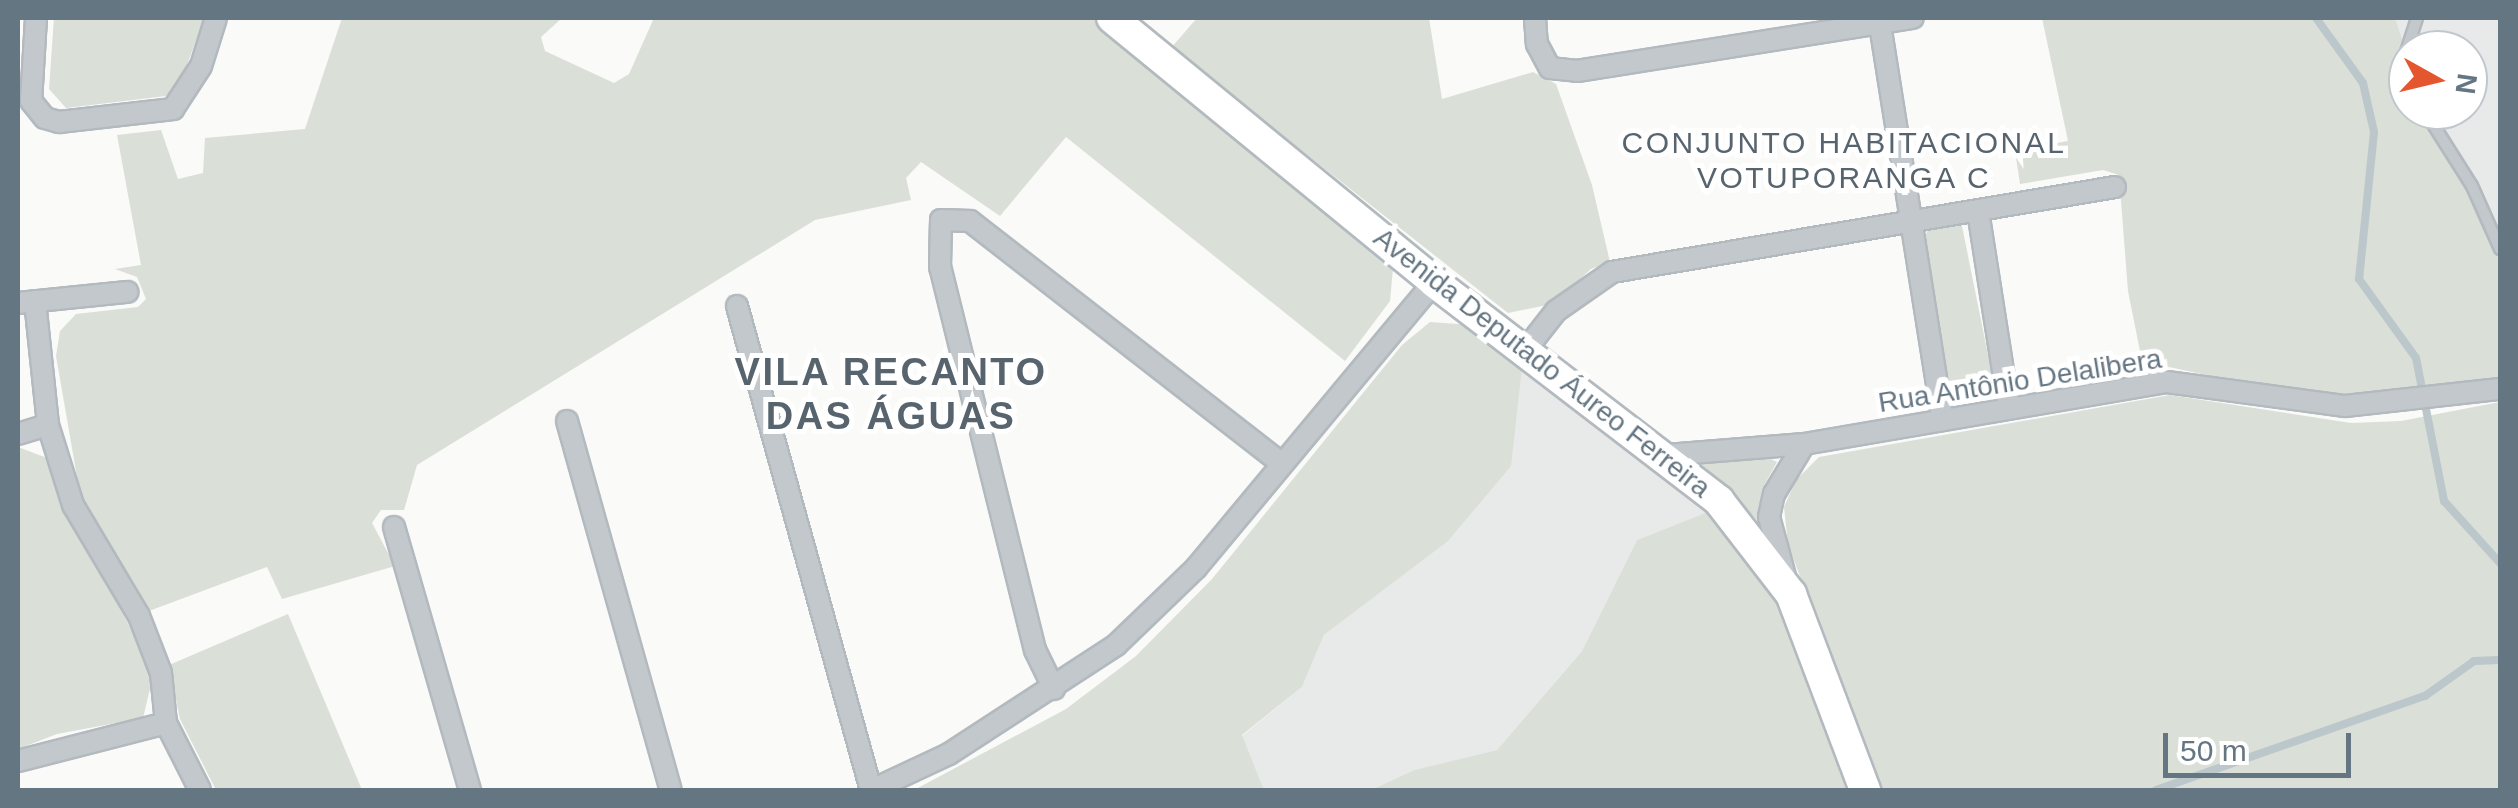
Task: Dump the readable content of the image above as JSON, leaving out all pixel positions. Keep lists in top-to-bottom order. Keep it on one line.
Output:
{"streets":{"main road":["Avenida Deputado Áureo Ferreira"],"street":["Rua Antônio Delalibera"]},"crossings":[["Avenida Deputado Áureo Ferreira","Rua Antônio Delalibera"]],"districts":["CONJUNTO HABITACIONAL VOTUPORANGA C","VILA RECANTO DAS ÁGUAS"],"scale_bar":"50 m","north":"right"}
